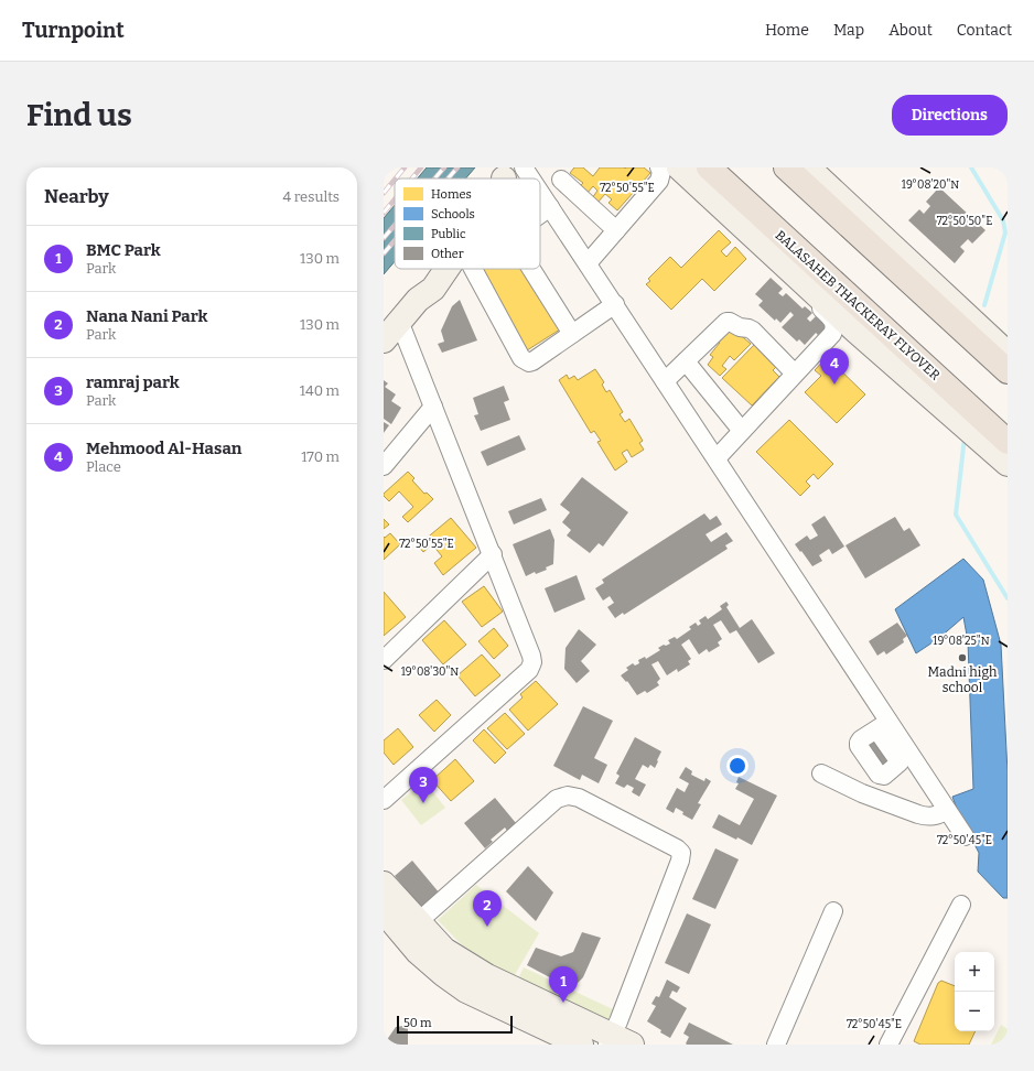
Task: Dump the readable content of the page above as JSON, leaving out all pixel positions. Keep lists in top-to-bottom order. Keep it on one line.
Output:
{"streets":{"main road":["BALASAHEB THACKERAY FLYOVER"]},"places":["Madni high school"],"legend":["Homes","Schools","Public","Other"],"scale_bar":"50 m","page":{"header":"Turnpoint","nav":["Home","Map","About","Contact"],"buttons":"Directions","title":"Find us","heading":["Nearby","4 results"],"list":[{"mark":"1","name":"BMC Park","note":"Park","value":"130 m"},{"mark":"2","name":"Nana Nani Park","note":"Park","value":"130 m"},{"mark":"3","name":"ramraj park","note":"Park","value":"140 m"},{"mark":"4","name":"Mehmood Al-Hasan","note":"Place","value":"170 m"}],"pins":["4","3","2","1"],"map_buttons":["+","−"],"scale":"50 m"},"coordinates":["19°08'20\"N","72°50'55\"E","72°50'50\"E","19°08'25\"N","19°08'30\"N","72°50'45\"E"]}
